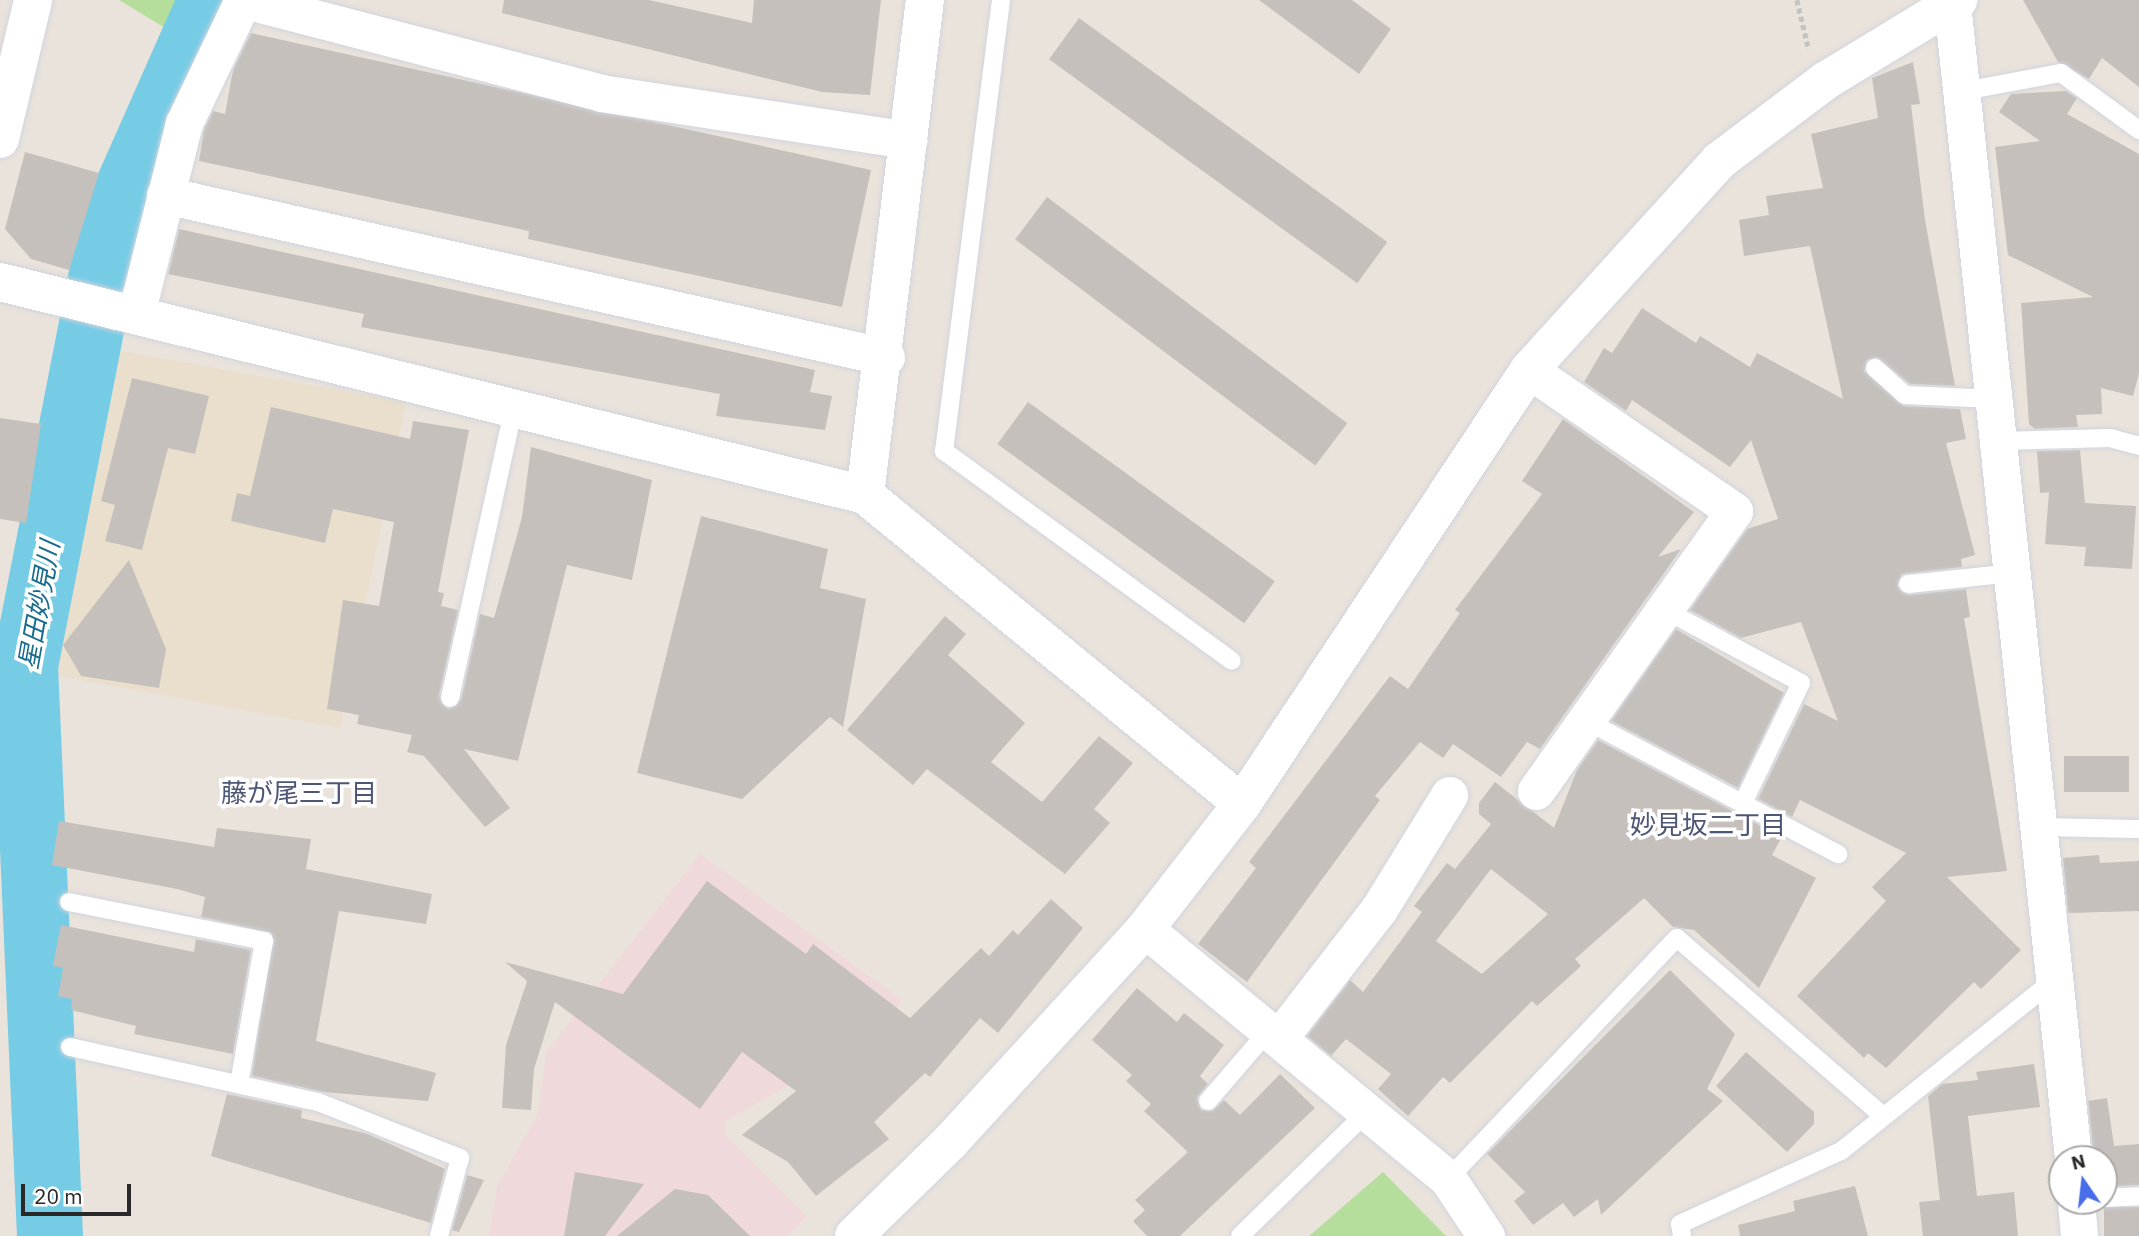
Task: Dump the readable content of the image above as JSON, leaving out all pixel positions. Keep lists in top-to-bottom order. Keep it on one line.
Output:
{"districts":["藤が尾三丁目","妙見坂二丁目"],"water":["星田妙見川"],"scale_bar":"20 m","north":"top"}
